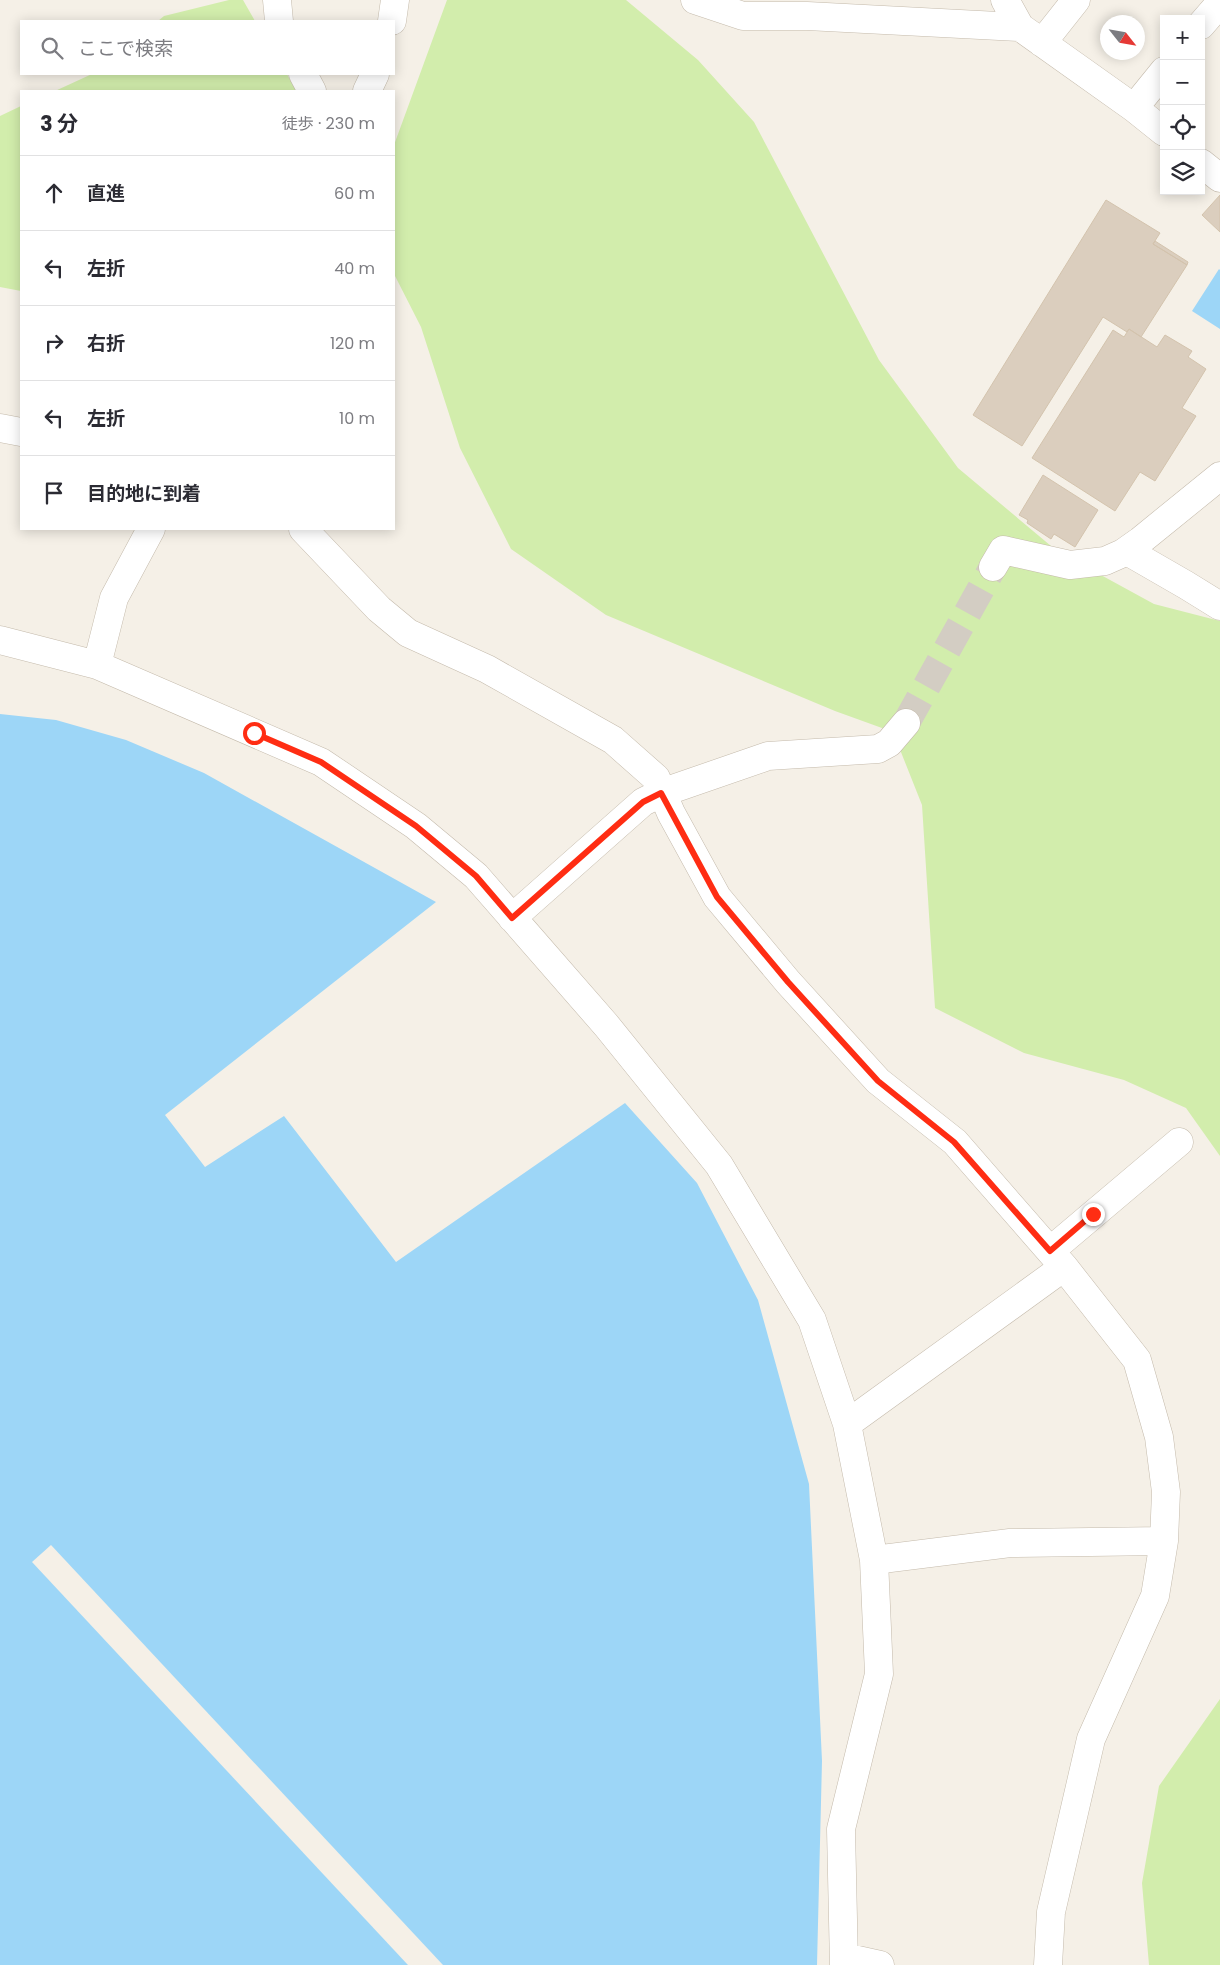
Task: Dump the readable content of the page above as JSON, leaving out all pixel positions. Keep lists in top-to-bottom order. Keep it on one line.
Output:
{"north":"bottom right","page":{"map_buttons":["+","−"],"search":"ここで検索","heading":["3 分","徒歩 · 230 m"],"list":[["直進","60 m"],["左折","40 m"],["右折","120 m"],["左折","10 m"],"目的地に到着"]}}
